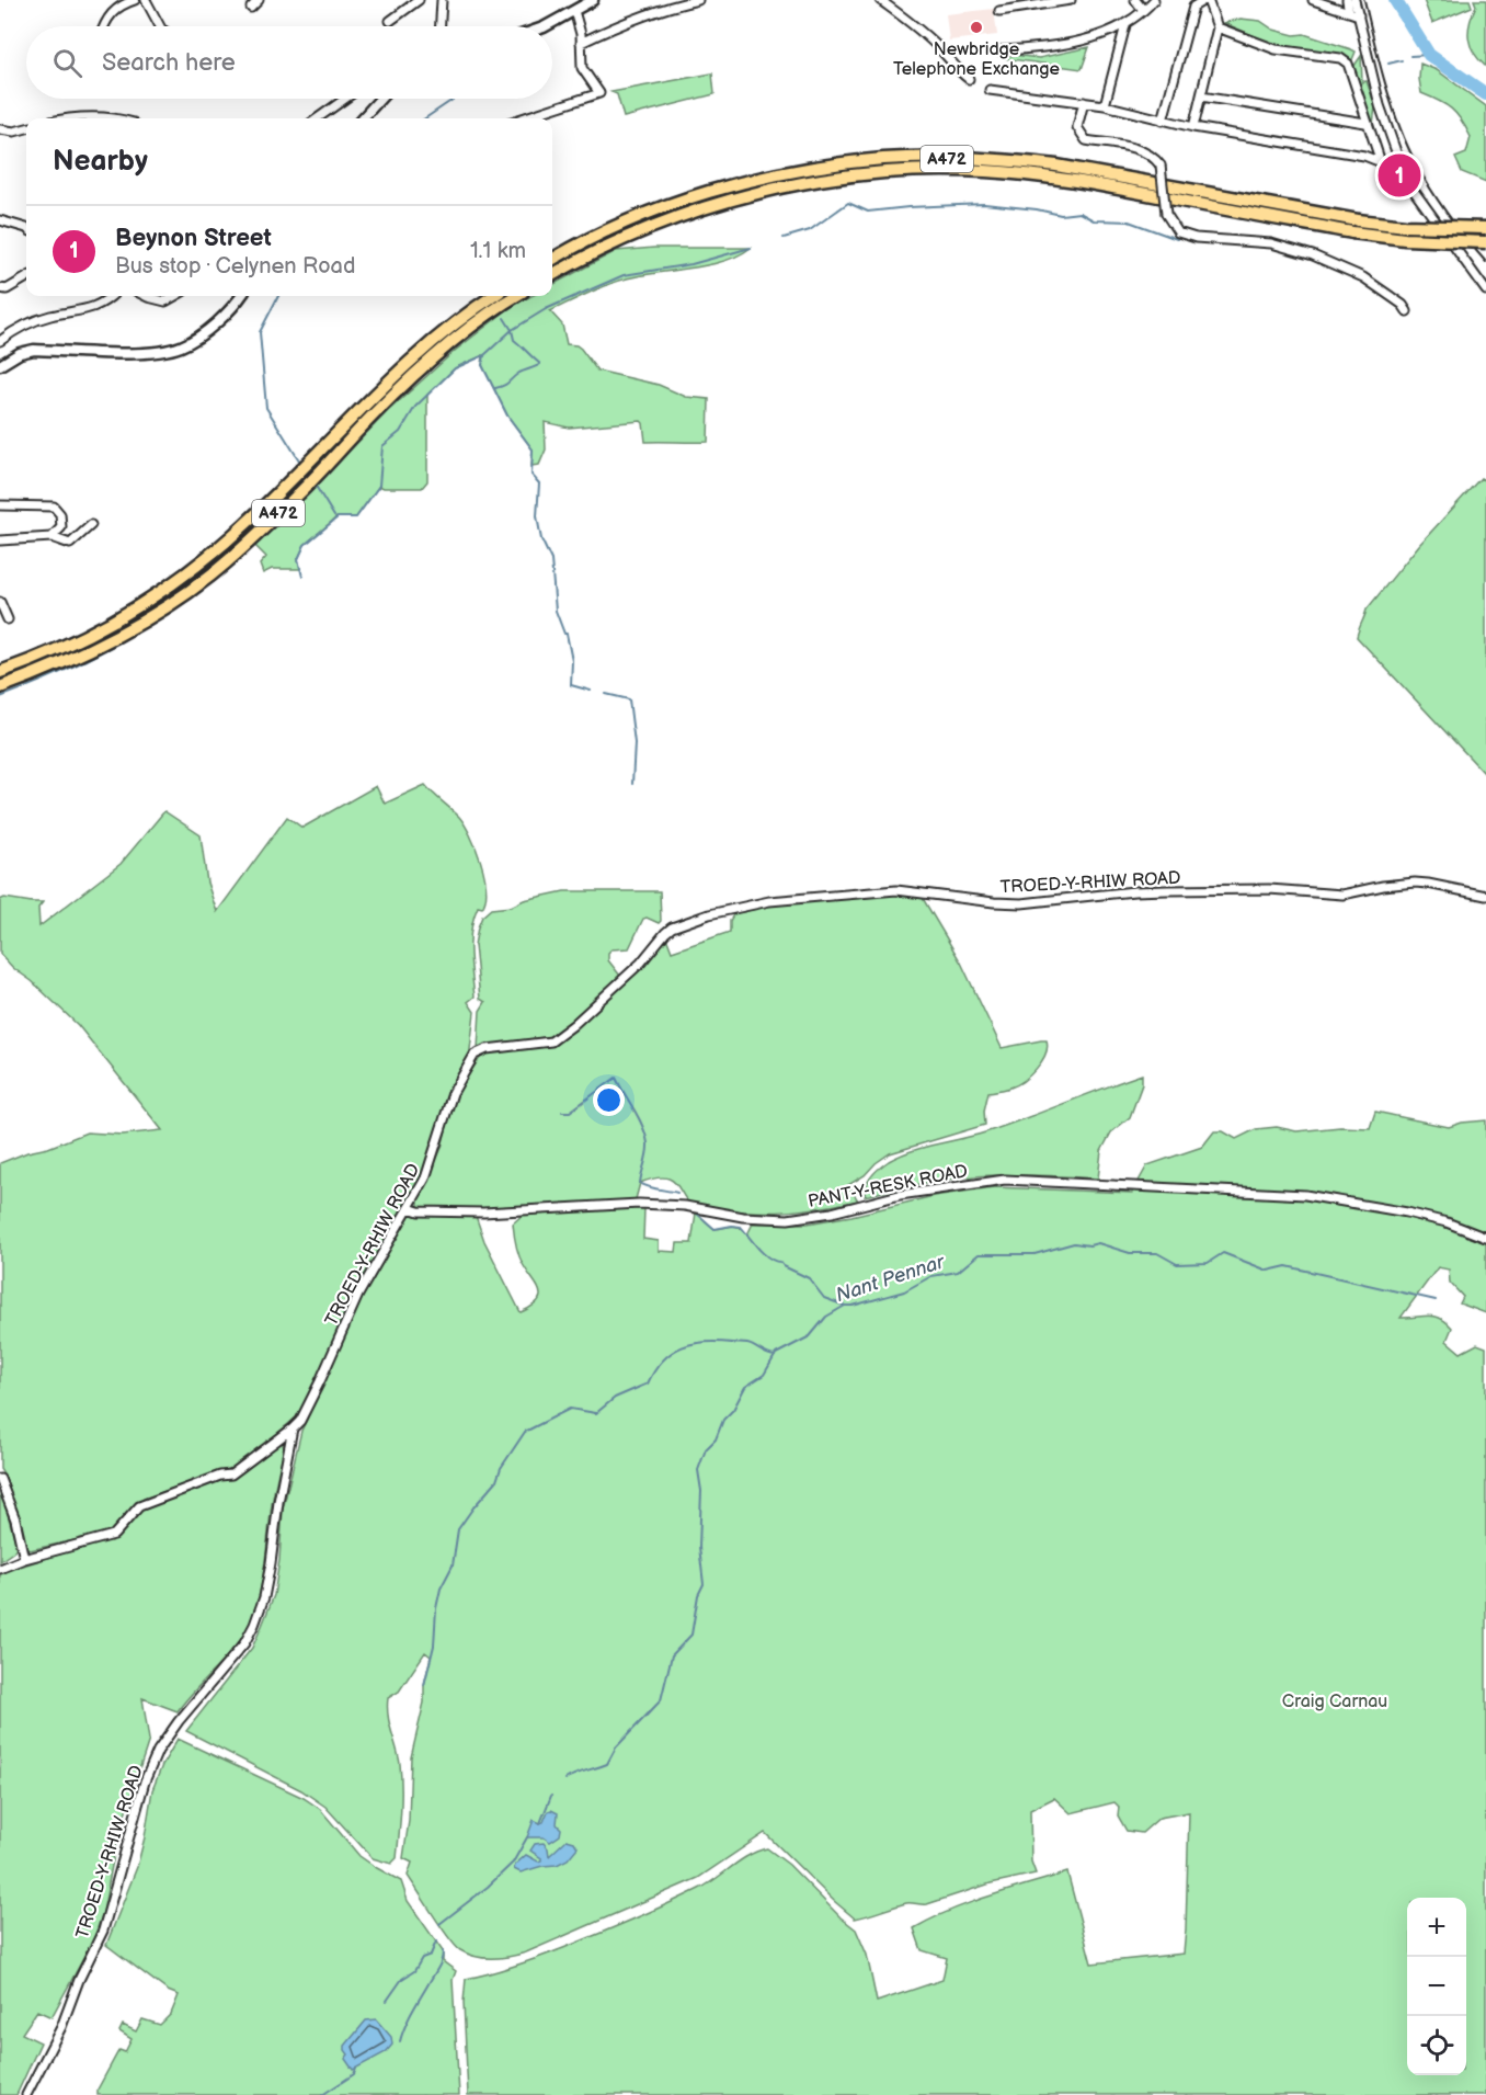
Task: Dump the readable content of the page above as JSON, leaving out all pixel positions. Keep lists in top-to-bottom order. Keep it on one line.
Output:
{"streets":{"main road":["A472"],"street":["TROED-Y-RHIW ROAD","PANT-Y-RESK ROAD"]},"crossings":[["TROED-Y-RHIW ROAD","PANT-Y-RESK ROAD"]],"water":["Nant Pennar"],"parks":["Craig Carnau"],"places":["Newbridge Telephone Exchange"],"page":{"search":"Search here","heading":"Nearby","pins":"1","list":[{"mark":"1","name":"Beynon Street","note":"Bus stop · Celynen Road","value":"1.1 km"}],"map_buttons":["+","−"]}}
